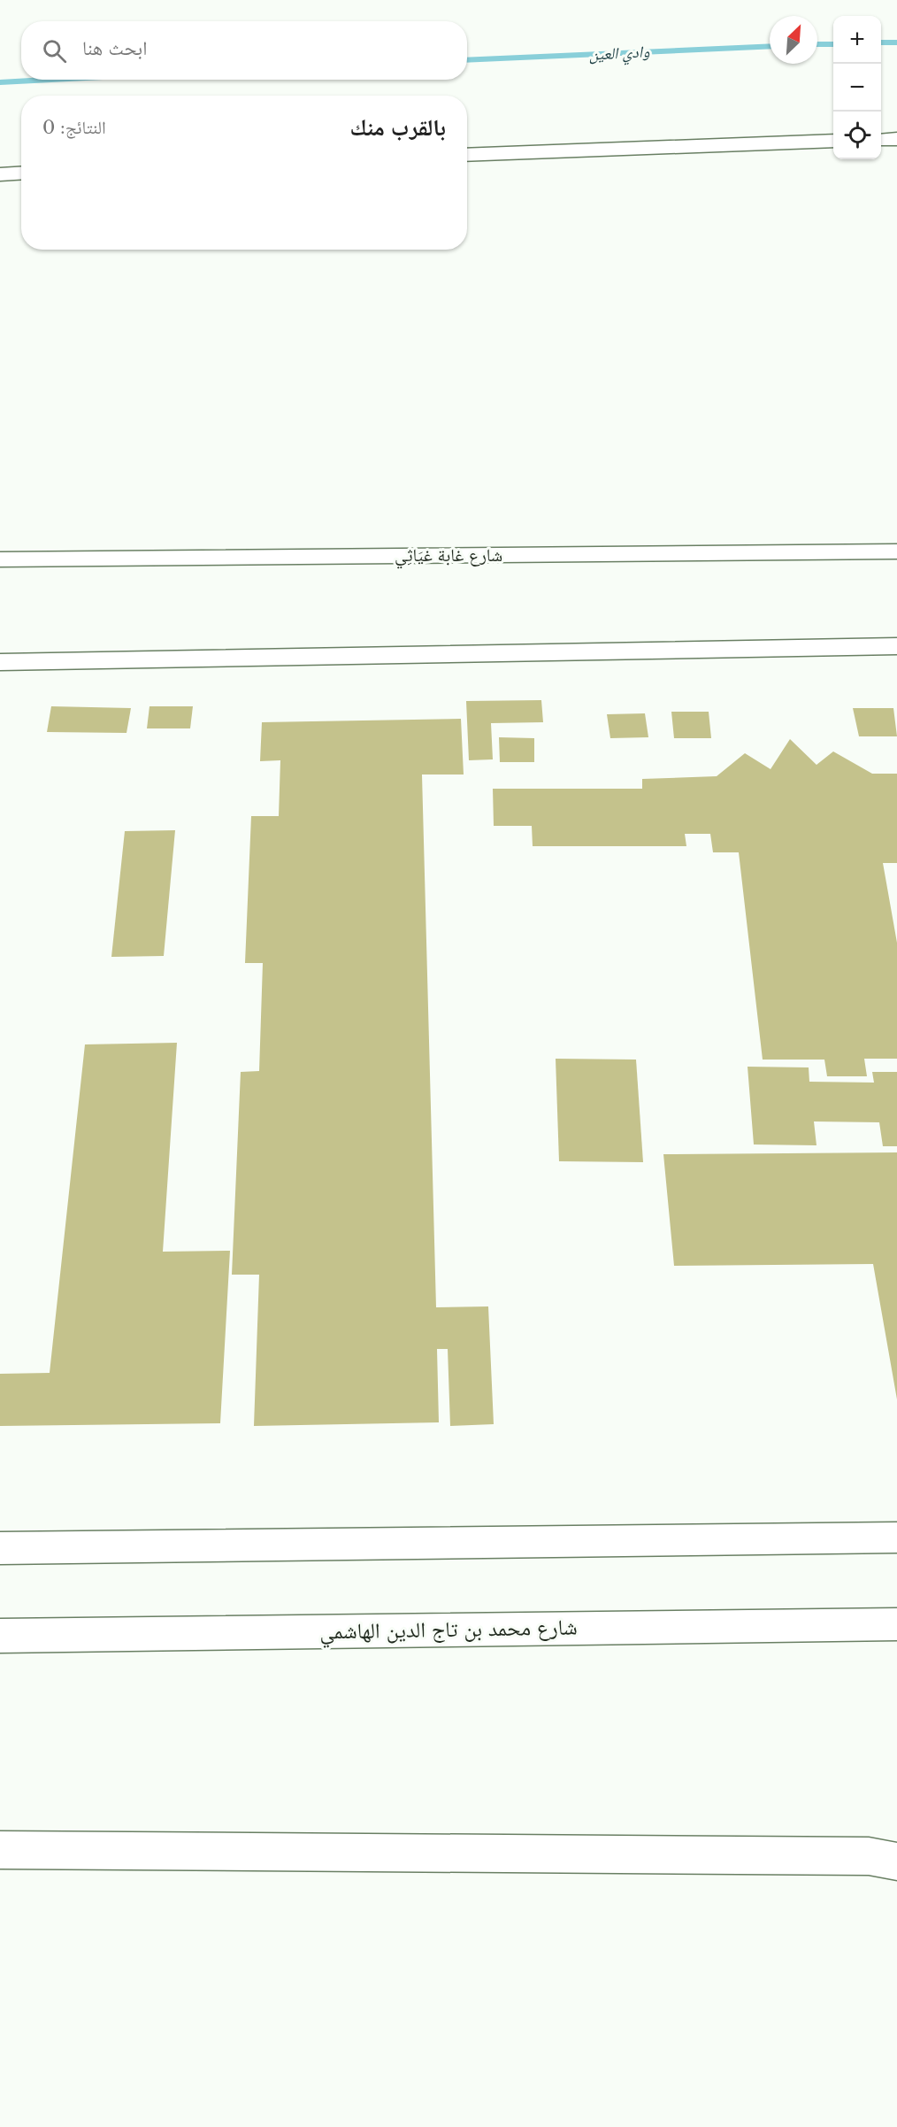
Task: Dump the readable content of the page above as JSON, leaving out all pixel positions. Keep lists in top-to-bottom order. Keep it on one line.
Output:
{"streets":{"street":["شارع غابة غيَاثِي","شارع محمد بن تاج الدين الهاشمي"]},"water":["وادي العين"],"north":"top right","page":{"map_buttons":["+","−"],"search":"ابحث هنا","heading":["بالقرب منك","النتائج: 0"]}}
